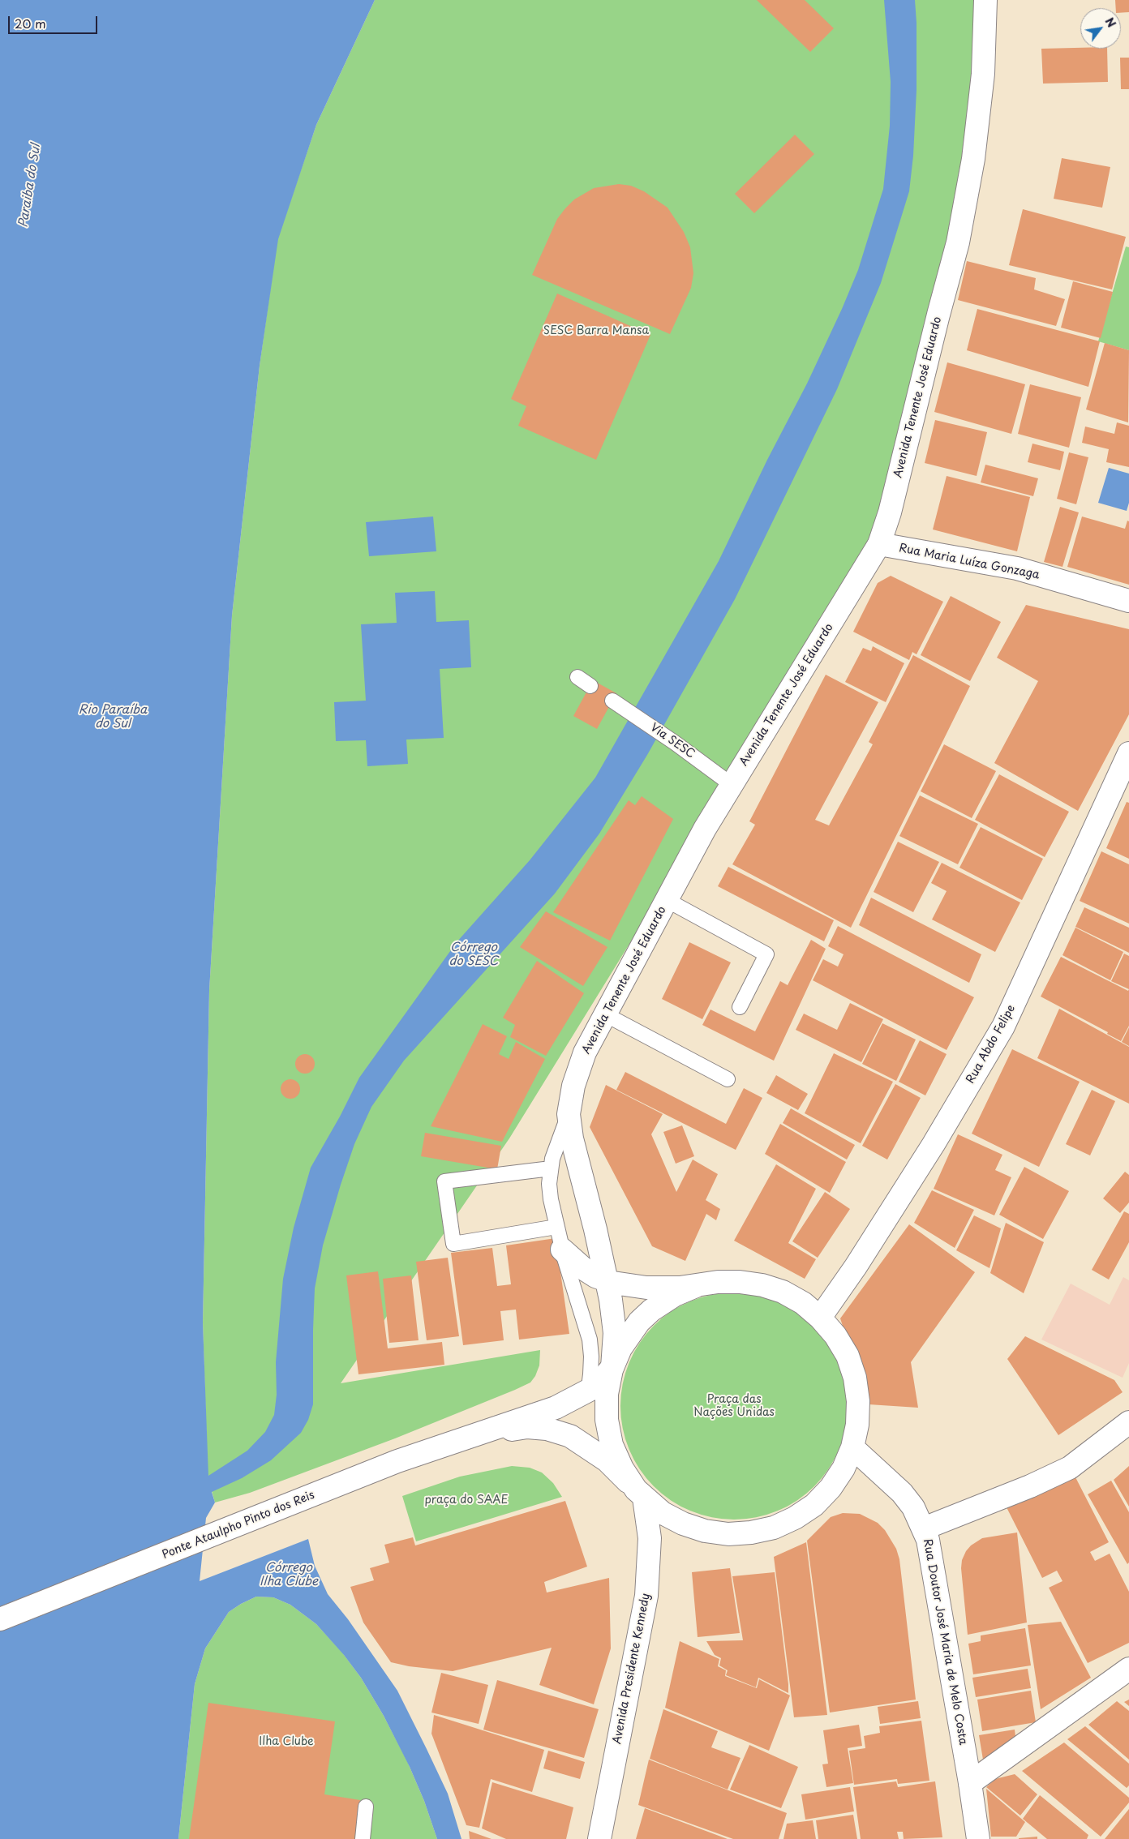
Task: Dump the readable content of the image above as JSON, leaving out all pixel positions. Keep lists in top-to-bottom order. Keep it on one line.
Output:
{"streets":{"main road":["Avenida Tenente José Eduardo","Rua Maria Luíza Gonzaga","Rua Abdo Felipe","Ponte Ataulpho Pinto dos Reis","Rua Doutor José Maria de Melo Costa","Avenida Presidente Kennedy"],"lane":["Via SESC"]},"crossings":[["Avenida Tenente José Eduardo","Rua Maria Luíza Gonzaga"],["Avenida Tenente José Eduardo","Via SESC"]],"water":["Paraiba do Sul","Rio Paraíba do Sul","Córrego do SESC","Córrego Ilha Clube"],"parks":["SESC Barra Mansa","Praça das Nações Unidas","praça do SAAE","Ilha Clube"],"scale_bar":"20 m","north":"top right"}
